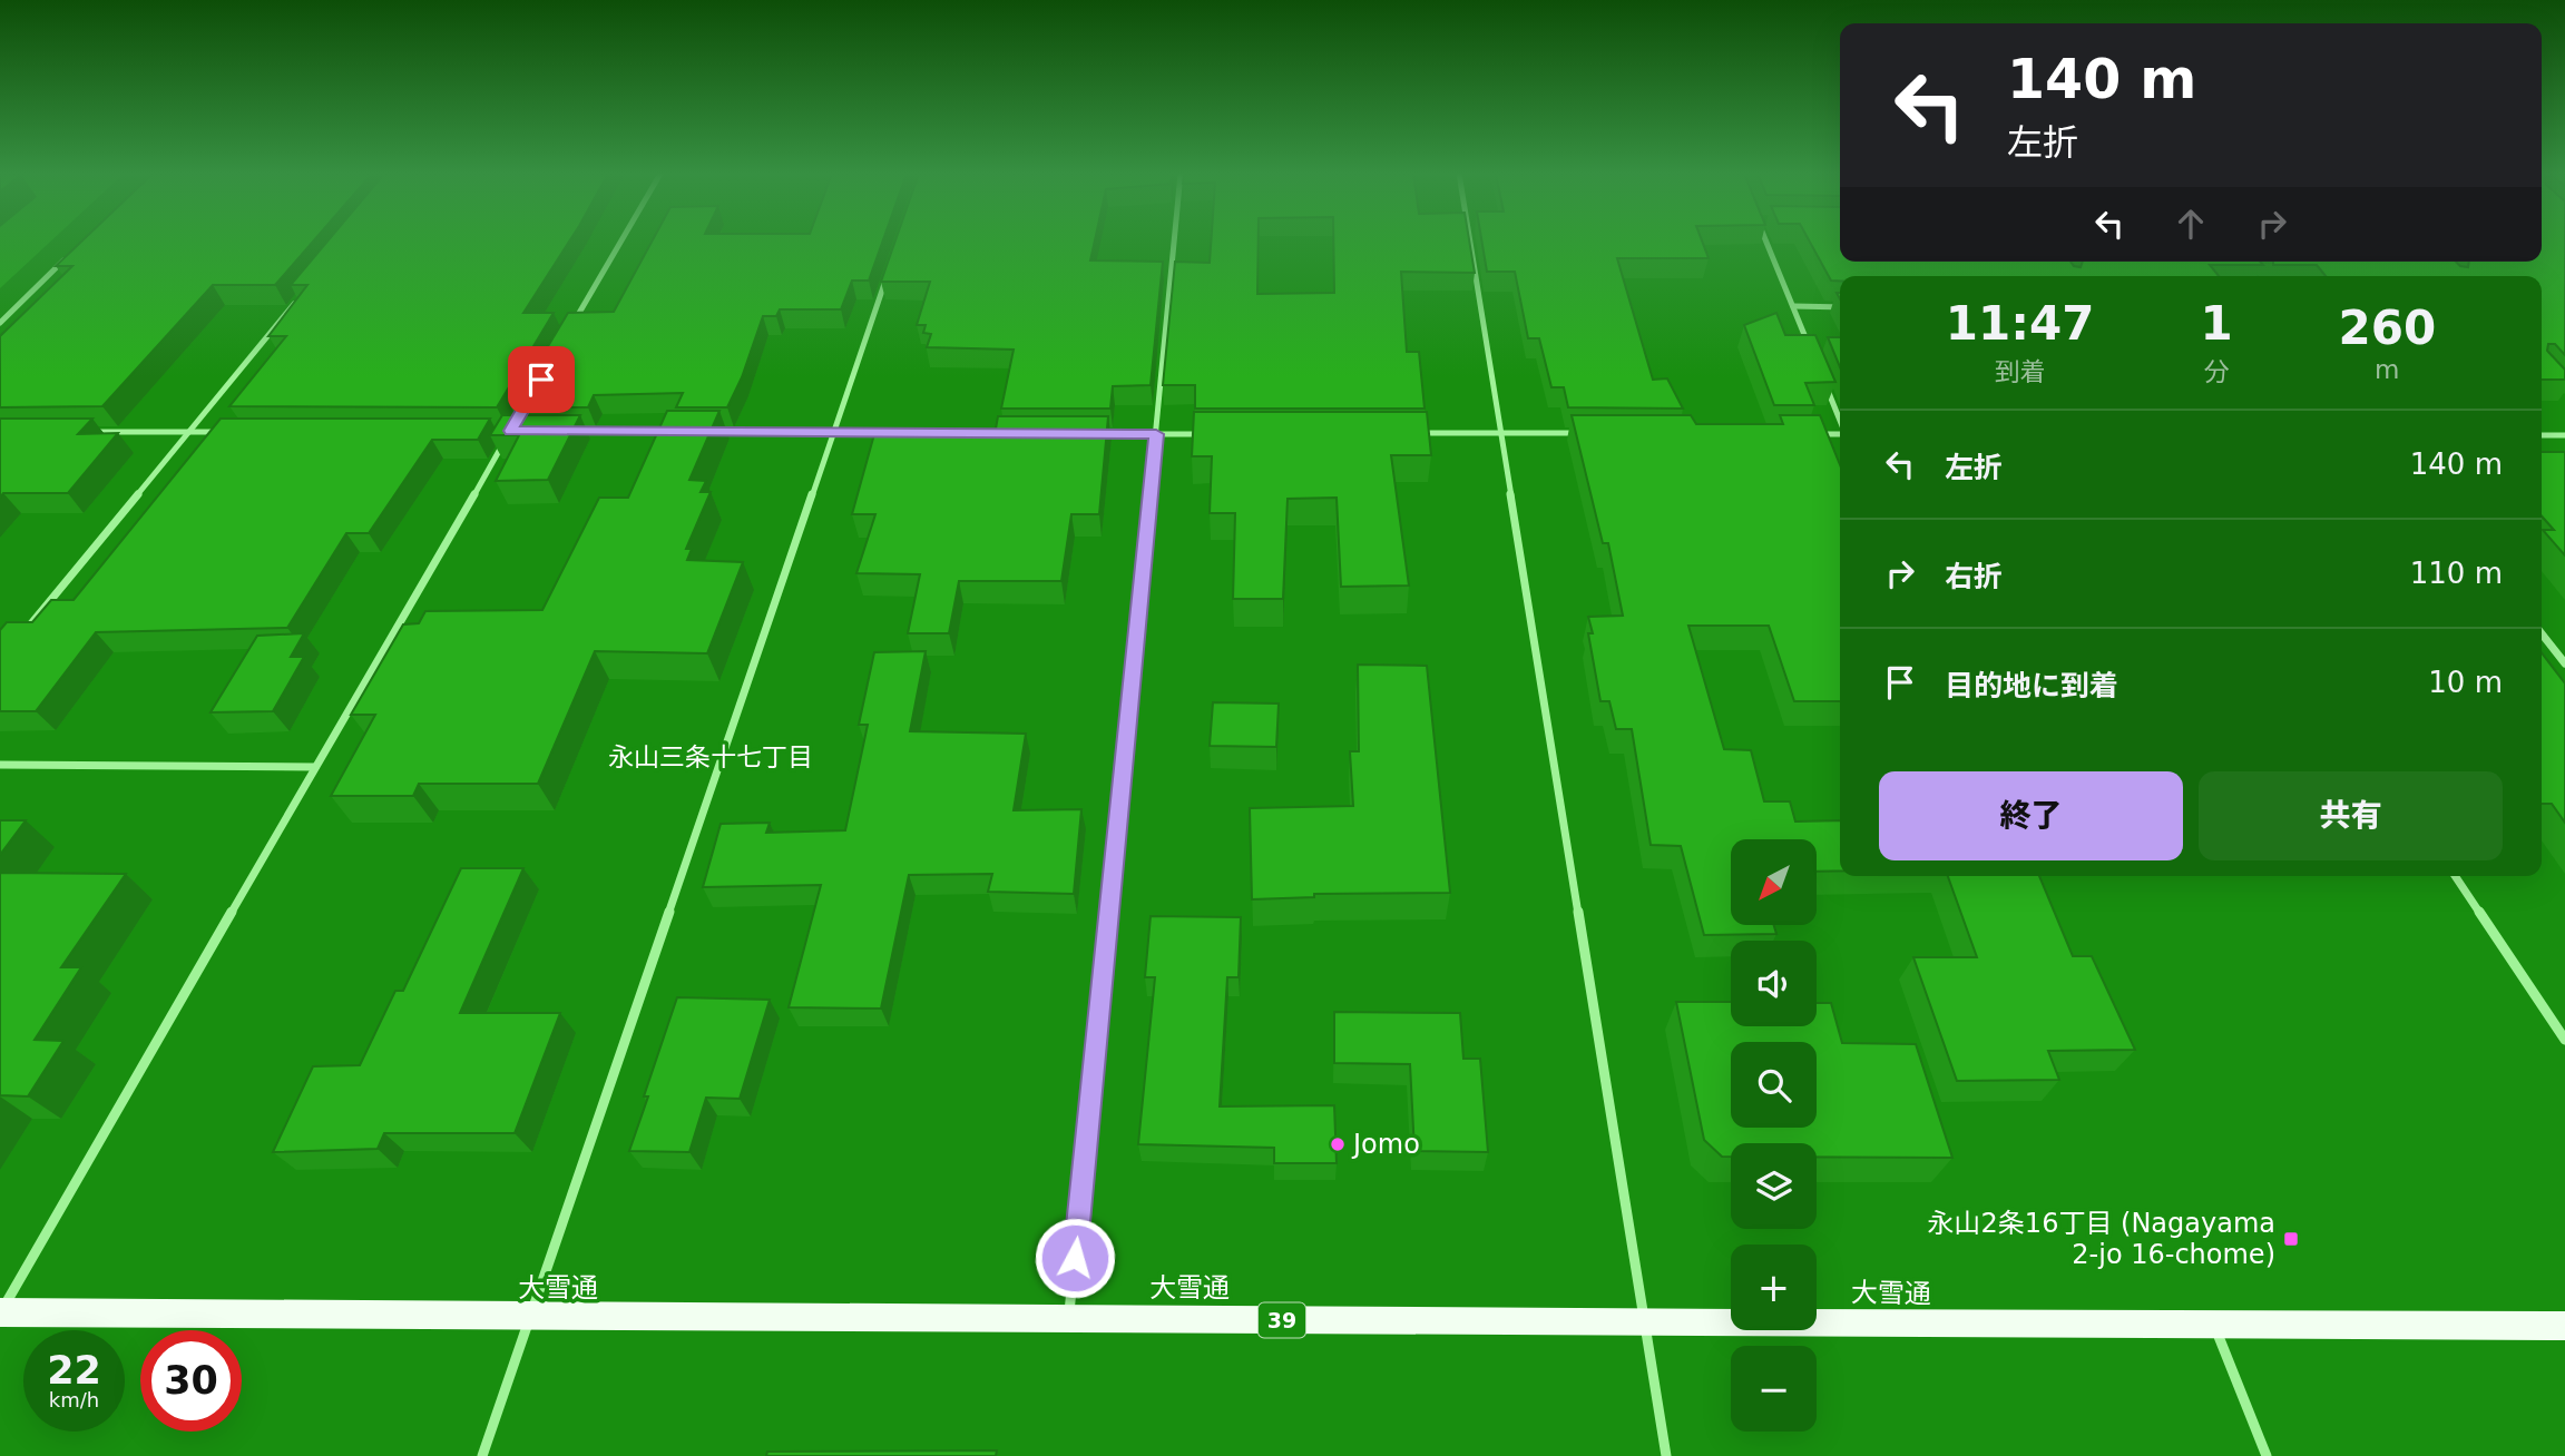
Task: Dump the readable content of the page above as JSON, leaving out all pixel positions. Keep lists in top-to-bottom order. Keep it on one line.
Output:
{"streets":{"highway":["大雪通","39"]},"districts":["永山三条十七丁目"],"places":{"other":["Jomo"],"transit":["永山2条16丁目 (Nagayama 2-jo 16-chome)"]},"north":"bottom left","page":{"turn":["140 m","左折"],"eta":["11:47","到着","1","分","260","m"],"list":[{"name":"左折","value":"140 m"},{"name":"右折","value":"110 m"},{"name":"目的地に到着","value":"10 m"}],"buttons":["終了","共有"],"map_buttons":["+","−"],"speed":"22 km/h","limit":"30"}}
